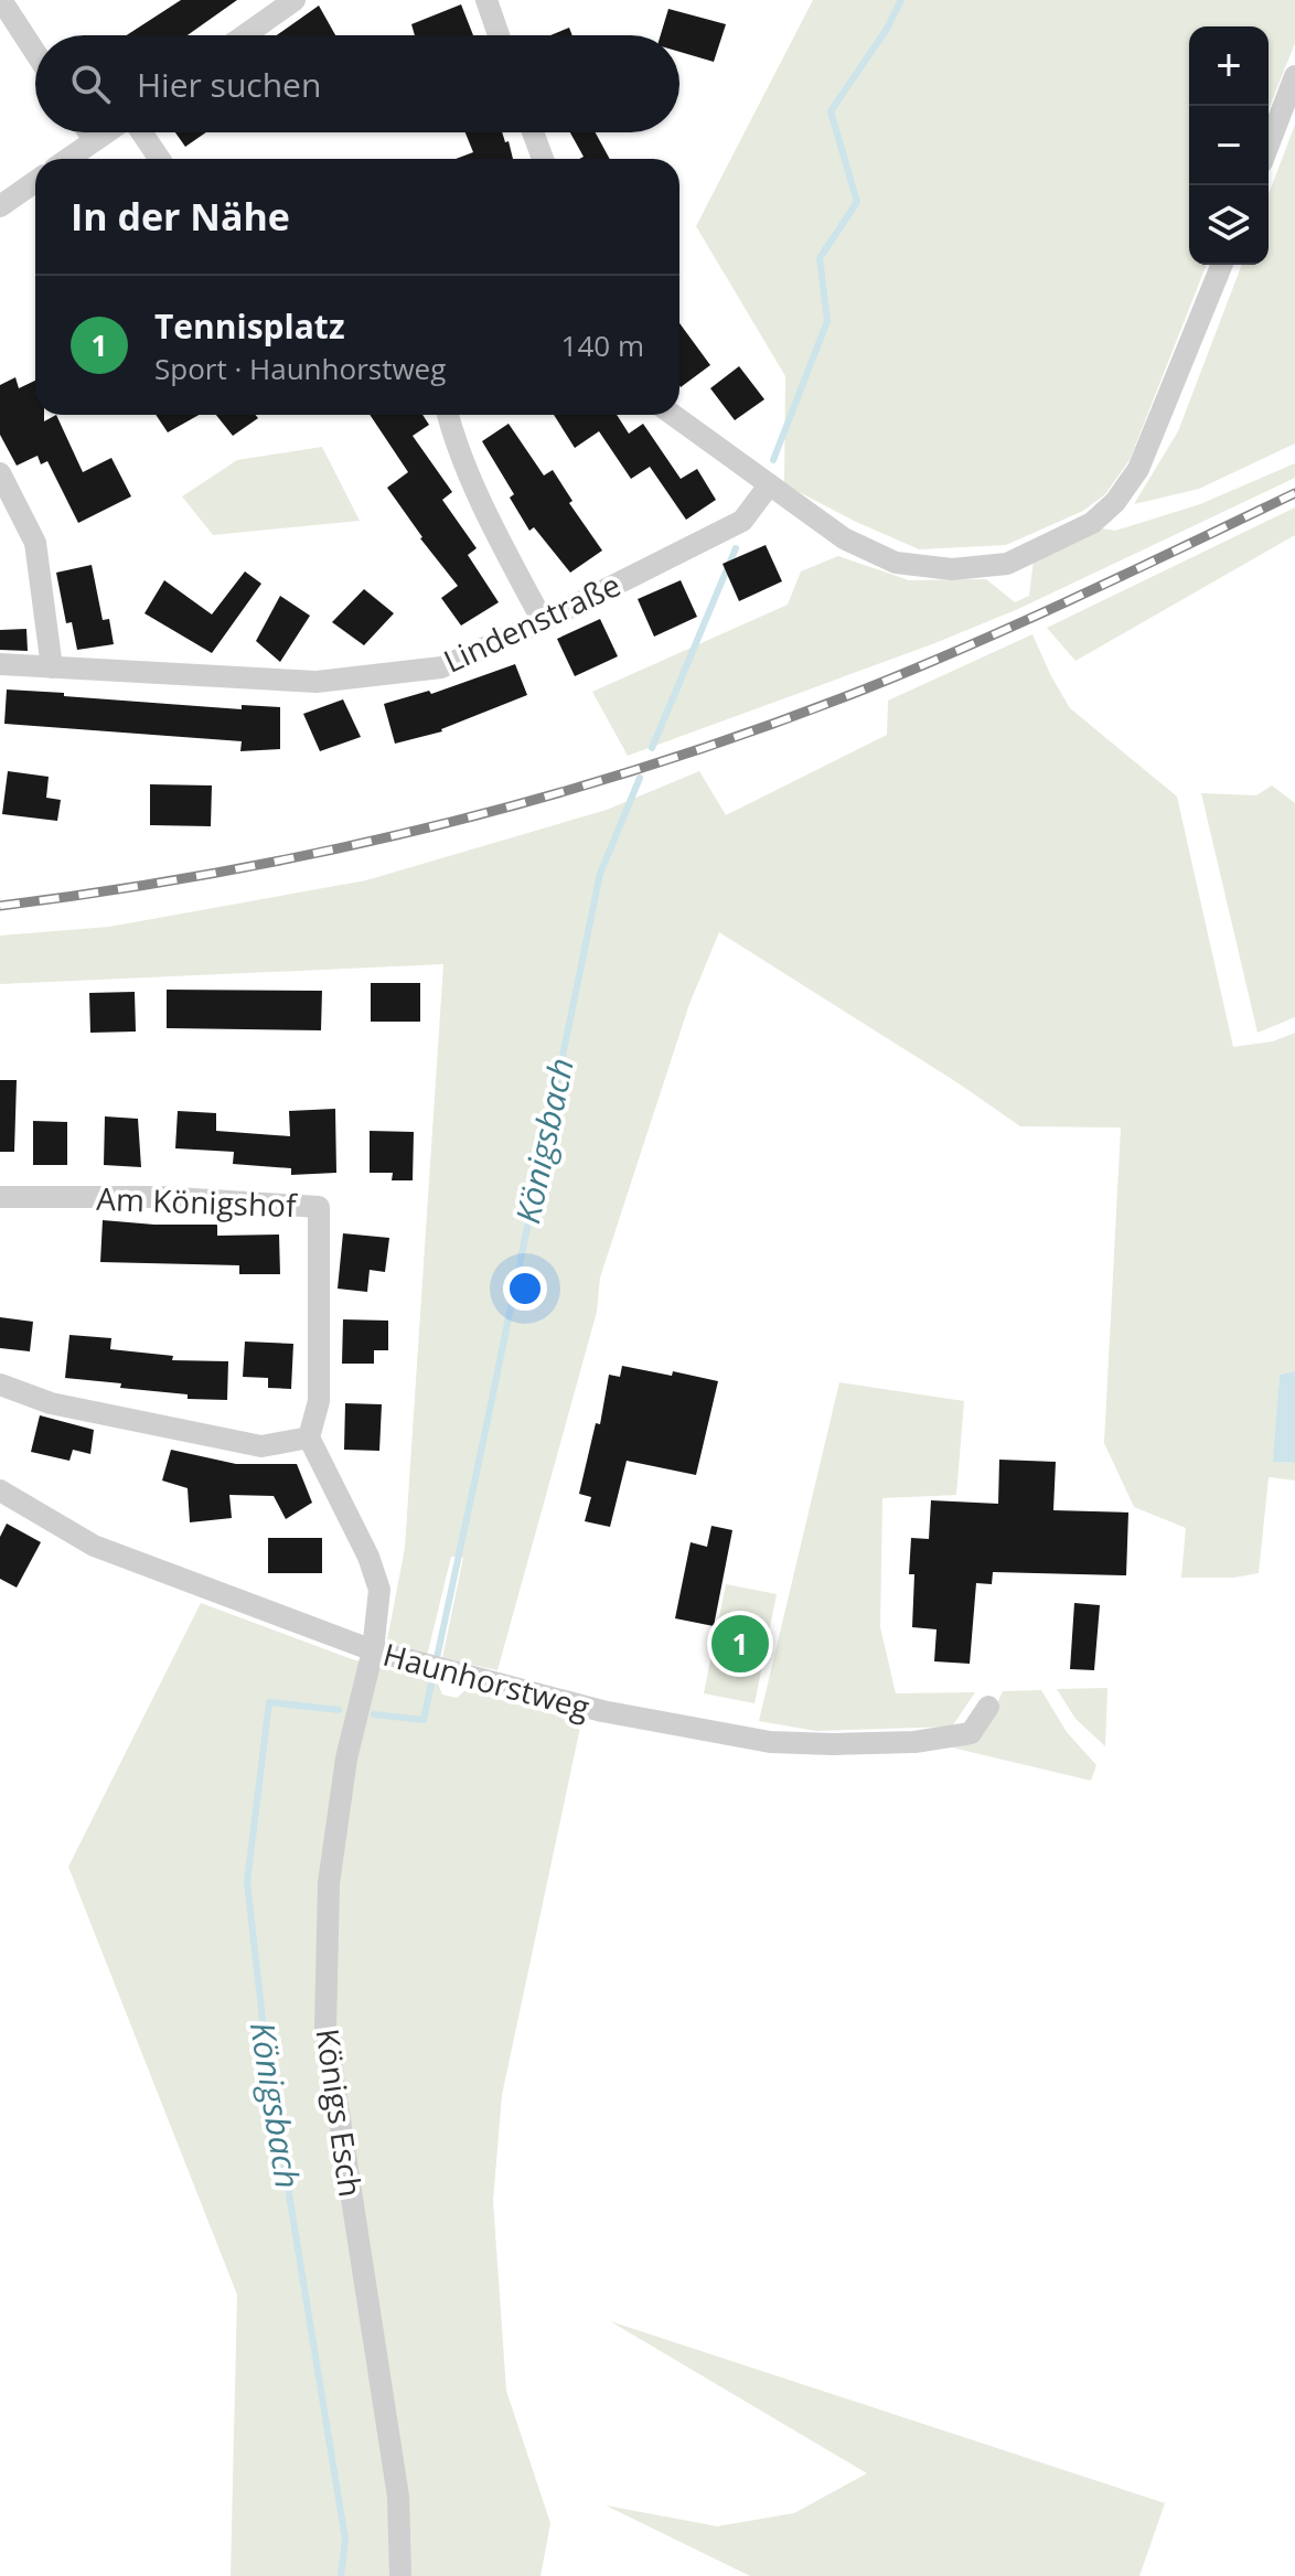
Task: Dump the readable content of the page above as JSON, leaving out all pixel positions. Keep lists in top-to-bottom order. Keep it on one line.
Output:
{"streets":{"street":["Lindenstraße","Am Königshof","Haunhorstweg","Königs Esch"]},"crossings":[["Haunhorstweg","Königs Esch"]],"water":["Königsbach"],"page":{"map_buttons":["+","−"],"search":"Hier suchen","heading":"In der Nähe","list":[{"mark":"1","name":"Tennisplatz","note":"Sport · Haunhorstweg","value":"140 m"}],"pins":"1"}}
